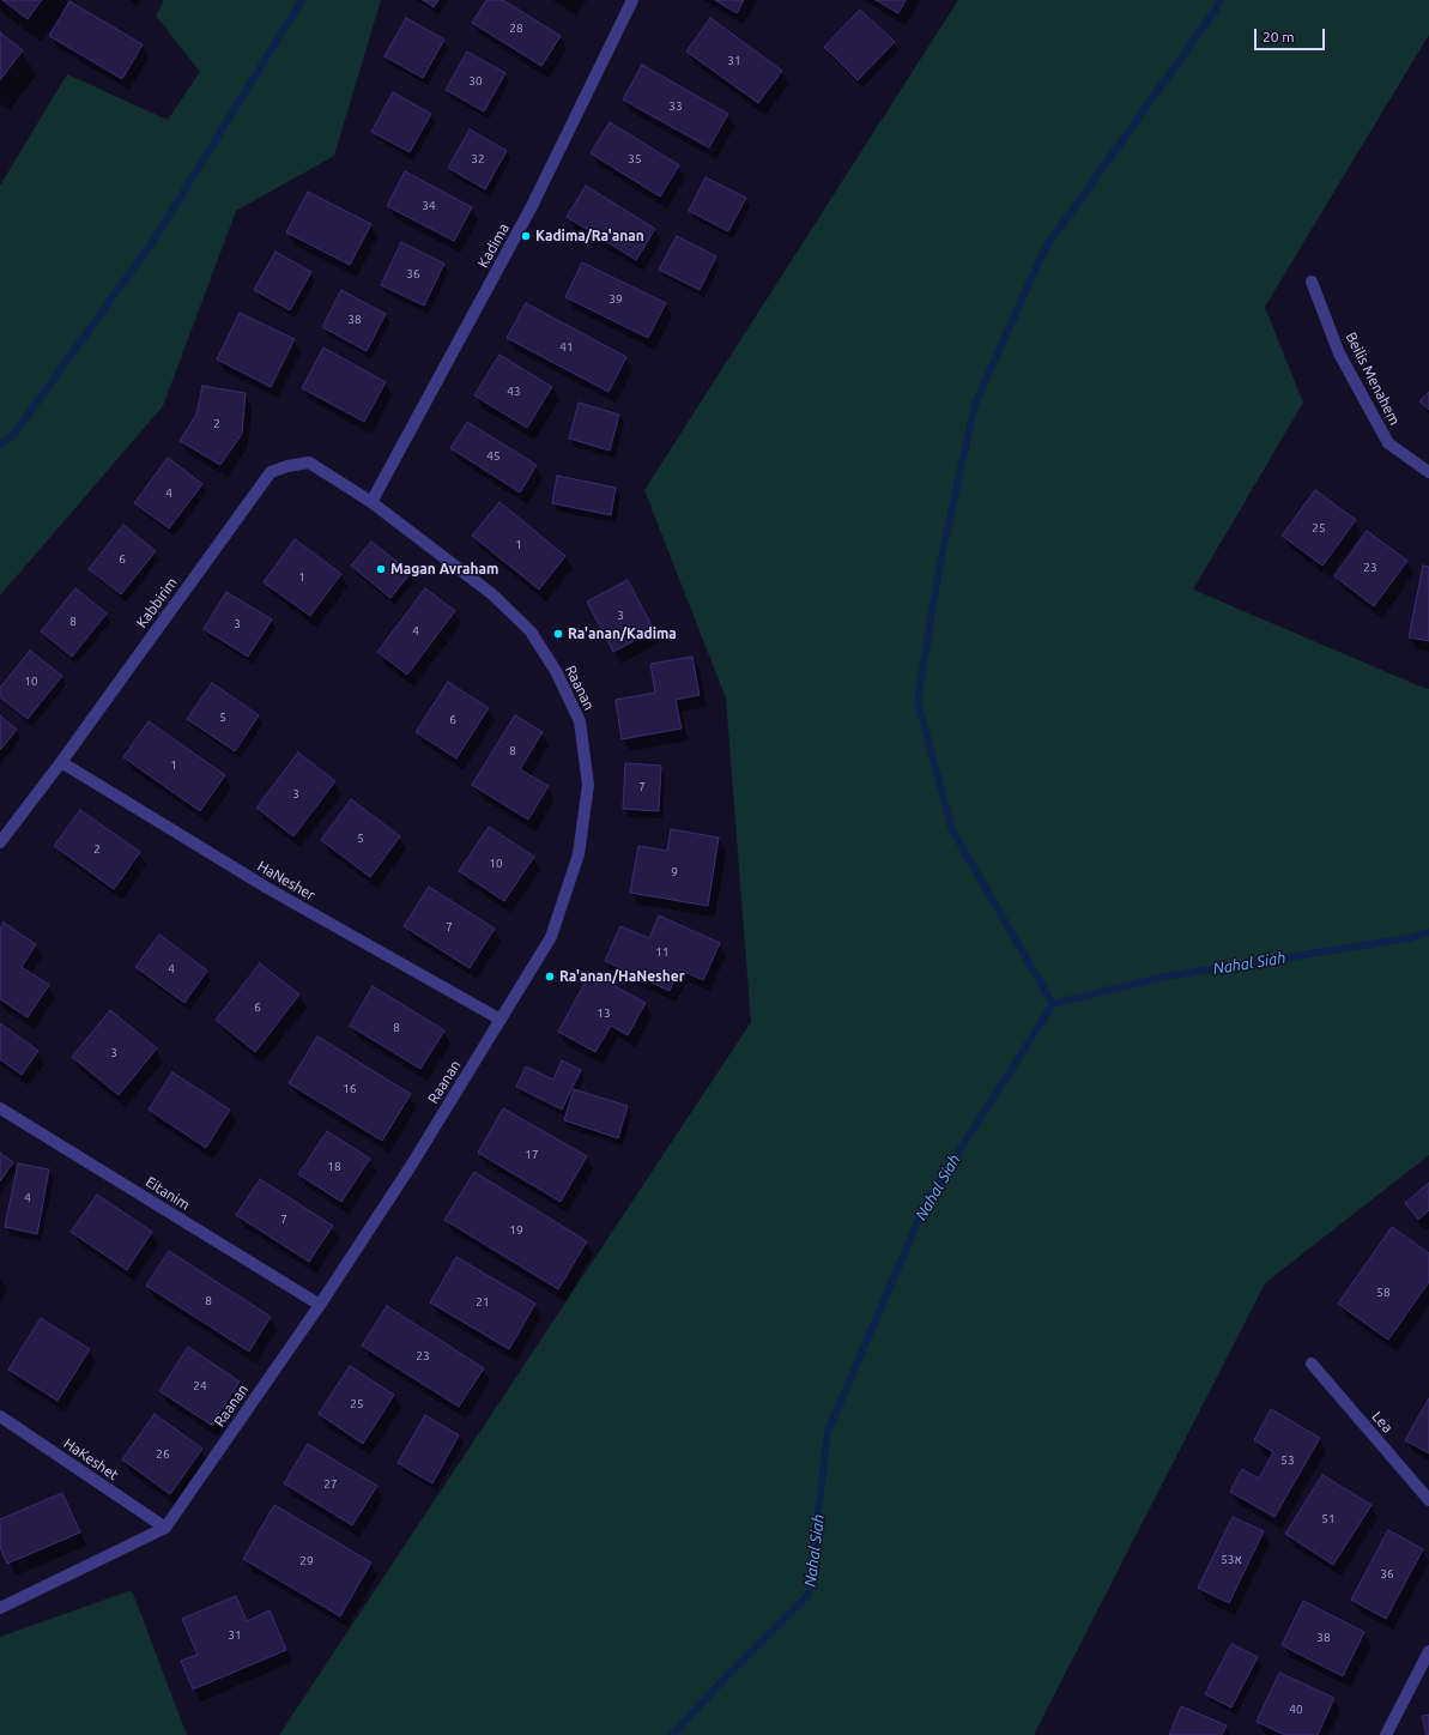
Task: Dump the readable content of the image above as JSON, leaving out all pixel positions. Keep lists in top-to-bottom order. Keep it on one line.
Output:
{"streets":{"street":["Kadima","Beilis Menahem","Kabbirim","Raanan","HaNesher","Eitanim","Lea","HaKeshet"]},"crossings":[["Kadima","Kabbirim"],["Kadima","Raanan"],["Kabbirim","Raanan"],["Kabbirim","HaNesher"],["Raanan","HaNesher"],["Raanan","Eitanim"],["Raanan","HaKeshet"]],"water":["Nahal Siah"],"places":["Kadima/Ra'anan","Magan Avraham","Ra'anan/Kadima","Ra'anan/HaNesher"],"house_numbers":["28","31","30","33","32","35","34","36","39","38","41","43","2","45","4","25","1","6","23","1","3","8","3","4","10","5","6","8","1","7","3","5","2","10","9","7","11","4","6","13","8","3","16","17","18","4","7","19","58","8","21","23","24","25","26","53","27","51","53א","29","36","31","38","40"],"scale_bar":"20 m"}
